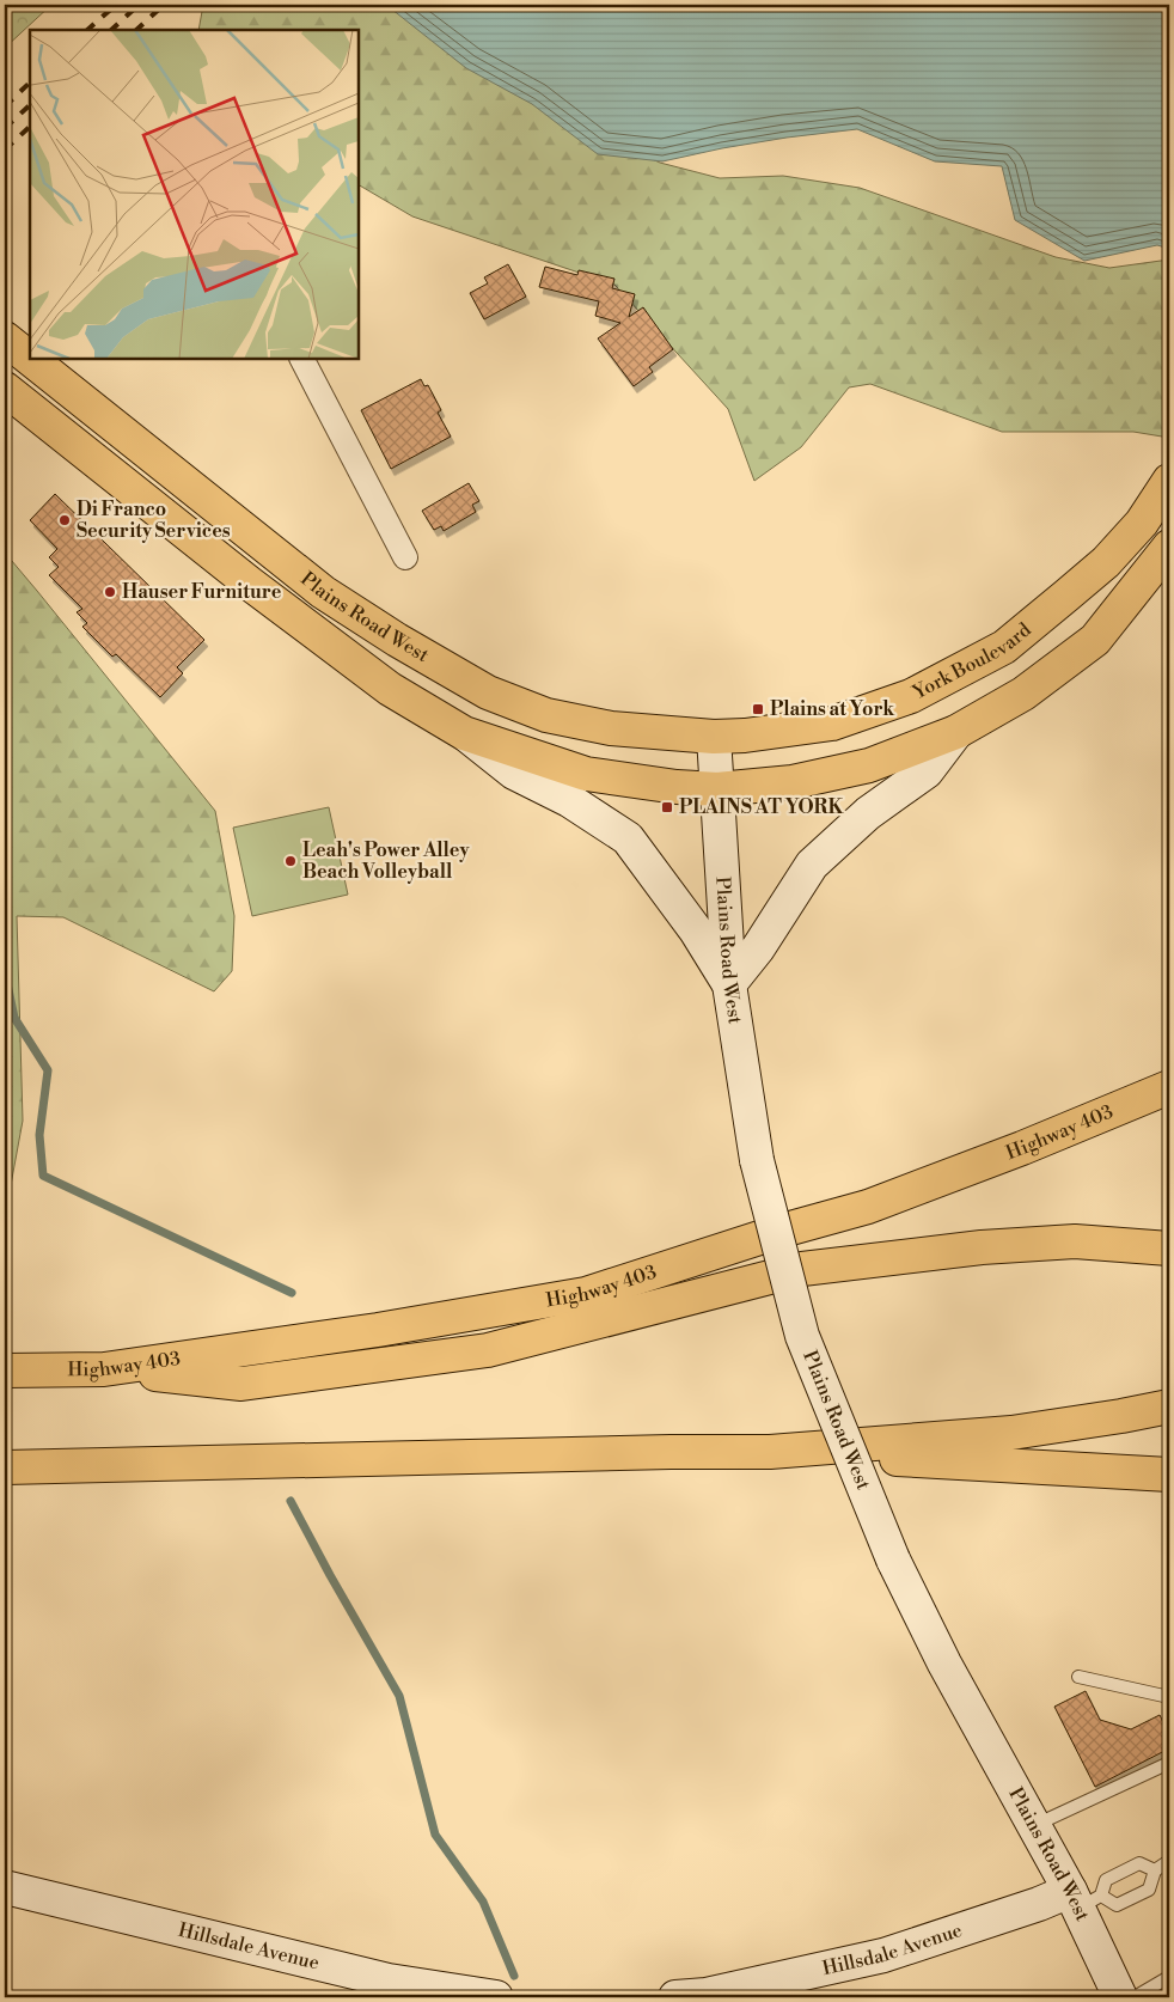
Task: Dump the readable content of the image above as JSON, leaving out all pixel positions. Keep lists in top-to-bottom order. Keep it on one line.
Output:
{"streets":{"main road":["Plains Road West","York Boulevard","Highway 403","Hillsdale Avenue"]},"crossings":[["Plains Road West","York Boulevard"],["Plains Road West","Hillsdale Avenue"]],"places":{"other":["Di Franco Security Services","Hauser Furniture","Leah's Power Alley Beach Volleyball"],"transit":["Plains at York","PLAINS AT YORK"]}}
